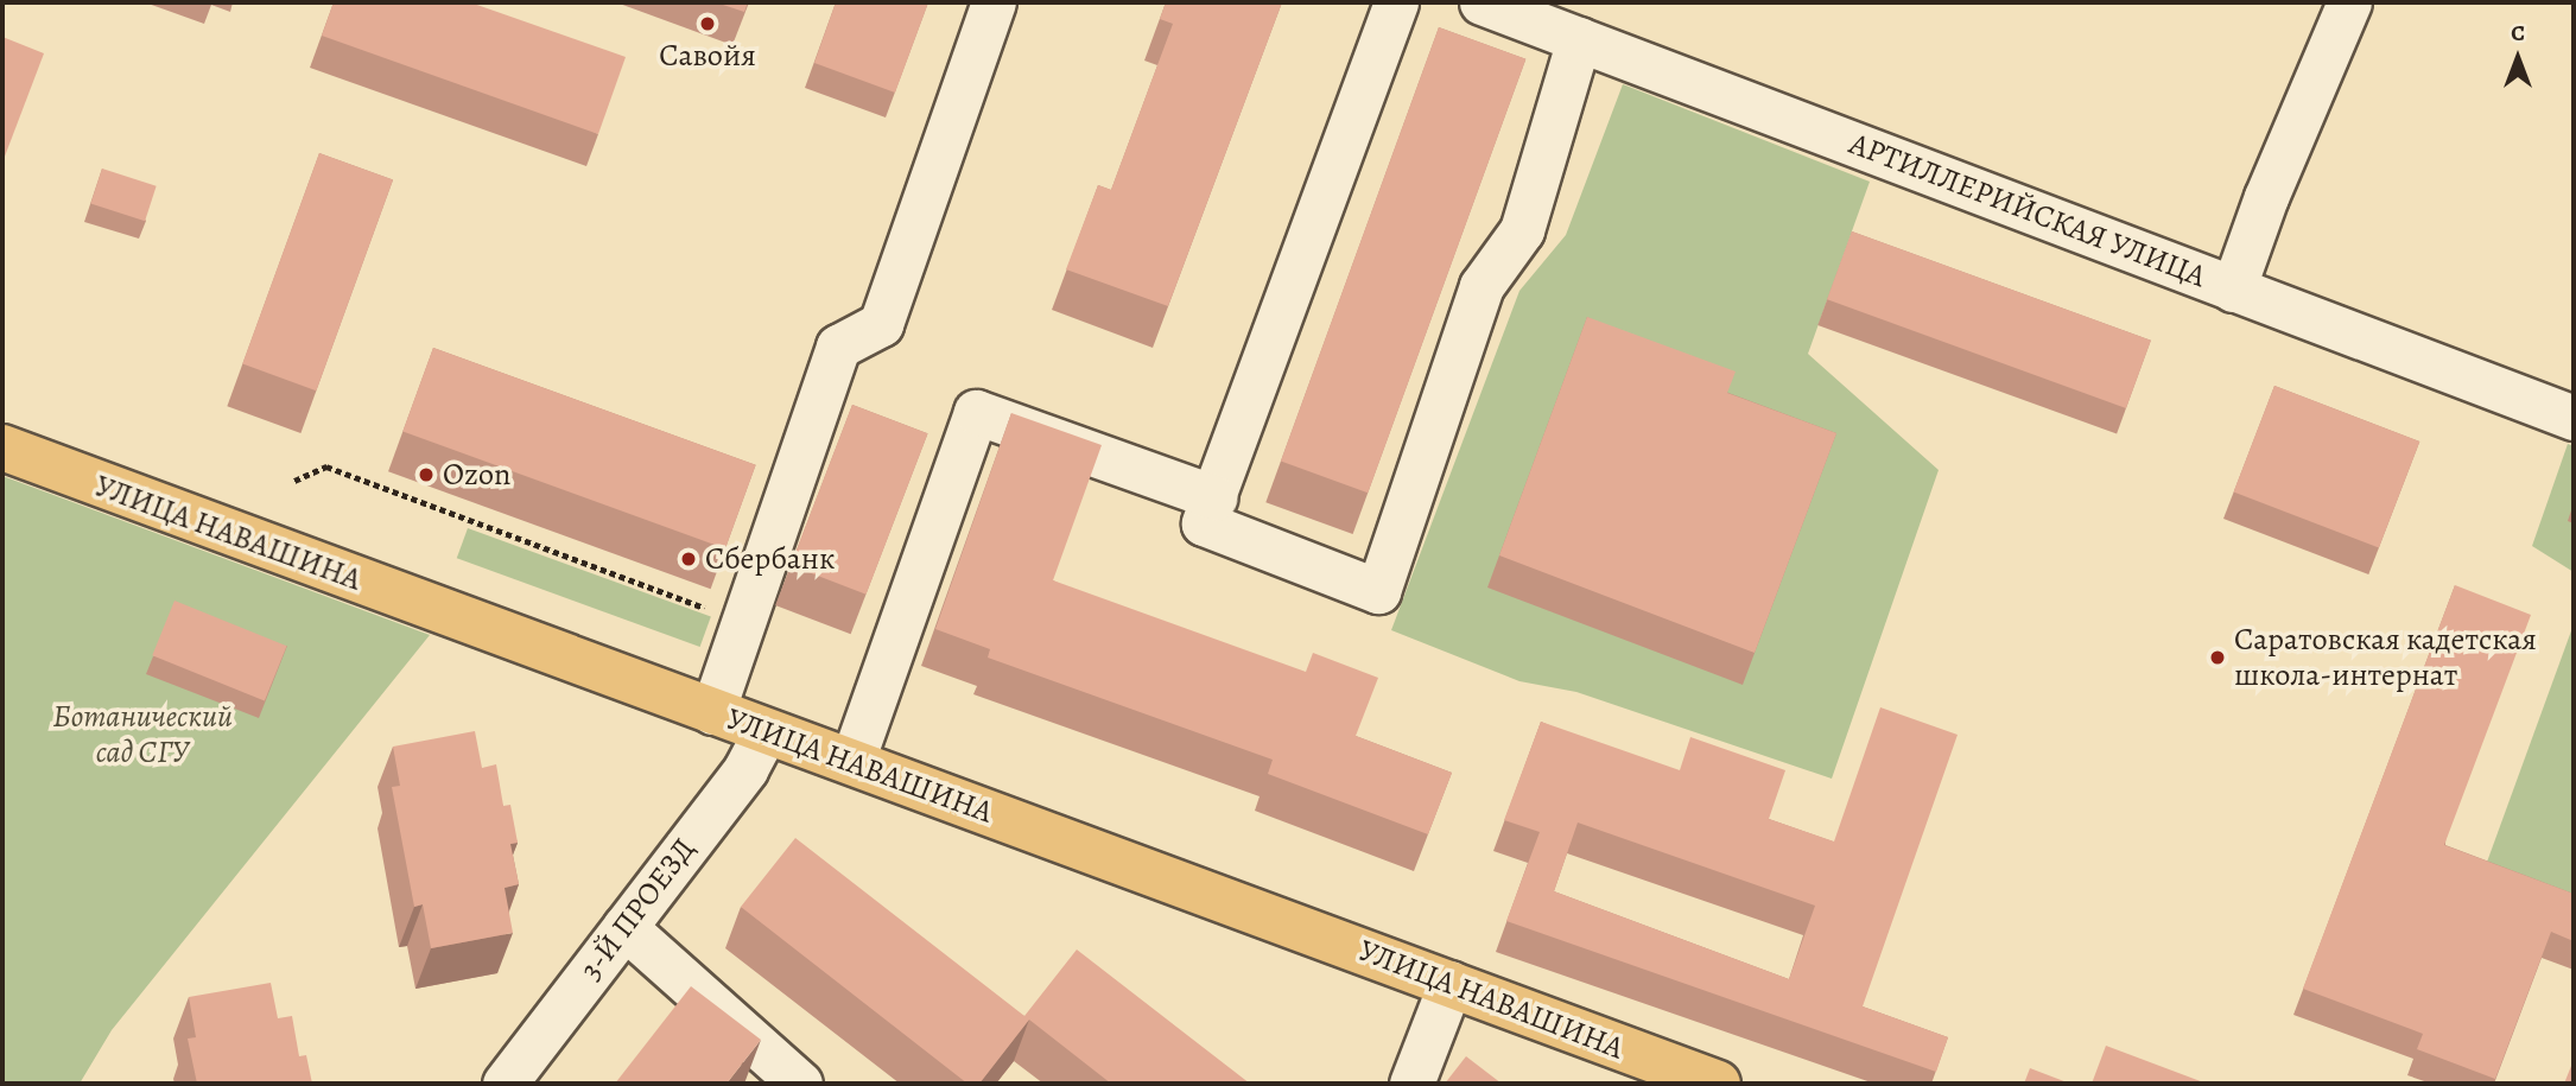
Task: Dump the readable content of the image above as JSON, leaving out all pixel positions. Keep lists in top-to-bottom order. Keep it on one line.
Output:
{"streets":{"main road":["УЛИЦА НАВАШИНА"],"street":["АРТИЛЛЕРИЙСКАЯ УЛИЦА","3-Й ПРОЕЗД"]},"crossings":[["УЛИЦА НАВАШИНА","3-Й ПРОЕЗД"]],"parks":["Ботанический сад СГУ"],"places":["Савойя","Ozon","Сбербанк","Саратовская кадетская школа-интернат"],"north":"top"}
